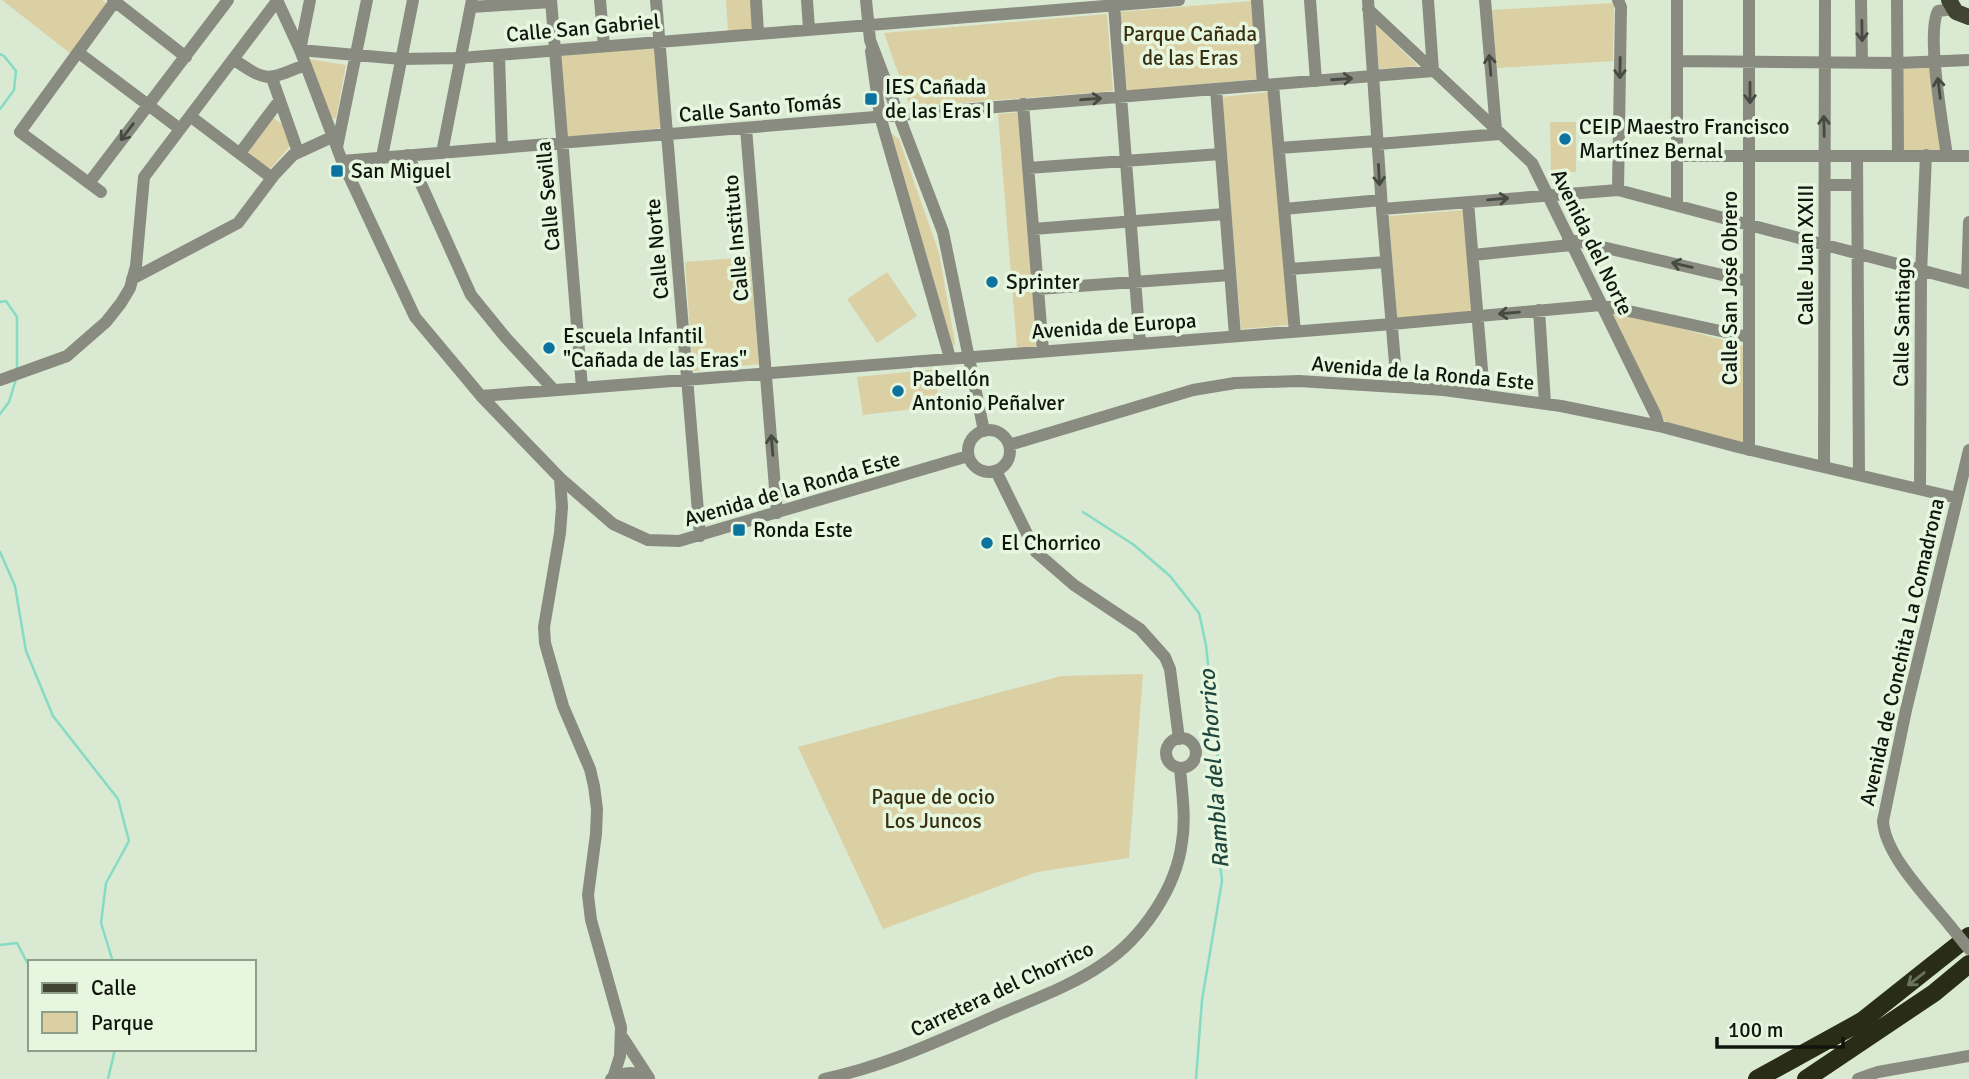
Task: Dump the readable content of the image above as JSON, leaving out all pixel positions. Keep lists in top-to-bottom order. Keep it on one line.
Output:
{"streets":{"street":["Calle San Gabriel","Calle Santo Tomás","Calle Sevilla","Calle Instituto","Avenida del Norte","Calle Norte","Calle Juan XXIII","Calle San José Obrero","Calle Santiago","Avenida de Europa","Avenida de la Ronda Este","Avenida de Conchita La Comadrona","Carretera del Chorrico"]},"crossings":[["Calle San Gabriel","Calle Sevilla"],["Calle San Gabriel","Calle Norte"],["Calle San Gabriel","Avenida de la Ronda Este"],["Calle Santo Tomás","Calle Sevilla"],["Calle Santo Tomás","Calle Instituto"],["Calle Santo Tomás","Avenida del Norte"],["Calle Santo Tomás","Calle Norte"],["Calle Santo Tomás","Avenida de la Ronda Este"],["Calle Sevilla","Avenida de Europa"],["Calle Instituto","Avenida de Europa"],["Calle Instituto","Avenida de la Ronda Este"],["Avenida del Norte","Avenida de Europa"],["Avenida del Norte","Avenida de la Ronda Este"],["Calle Norte","Avenida de Europa"],["Calle Norte","Avenida de la Ronda Este"],["Calle Juan XXIII","Avenida de la Ronda Este"],["Calle San José Obrero","Avenida de Europa"],["Calle San José Obrero","Avenida de la Ronda Este"],["Calle Santiago","Avenida de la Ronda Este"],["Avenida de Europa","Avenida de la Ronda Este"],["Avenida de la Ronda Este","Avenida de Conchita La Comadrona"]],"one_way":["Calle Instituto"],"water":["Rambla del Chorrico"],"parks":["Parque Cañada de las Eras","Paque de ocio Los Juncos"],"places":{"transit":["IES Cañada de las Eras I","San Miguel","Ronda Este"],"other":["CEIP Maestro Francisco Martínez Bernal","Sprinter","Escuela Infantil \"Cañada de las Eras\"","Pabellón Antonio Peñalver","El Chorrico"]},"legend":["Calle","Parque"],"scale_bar":"100 m"}
